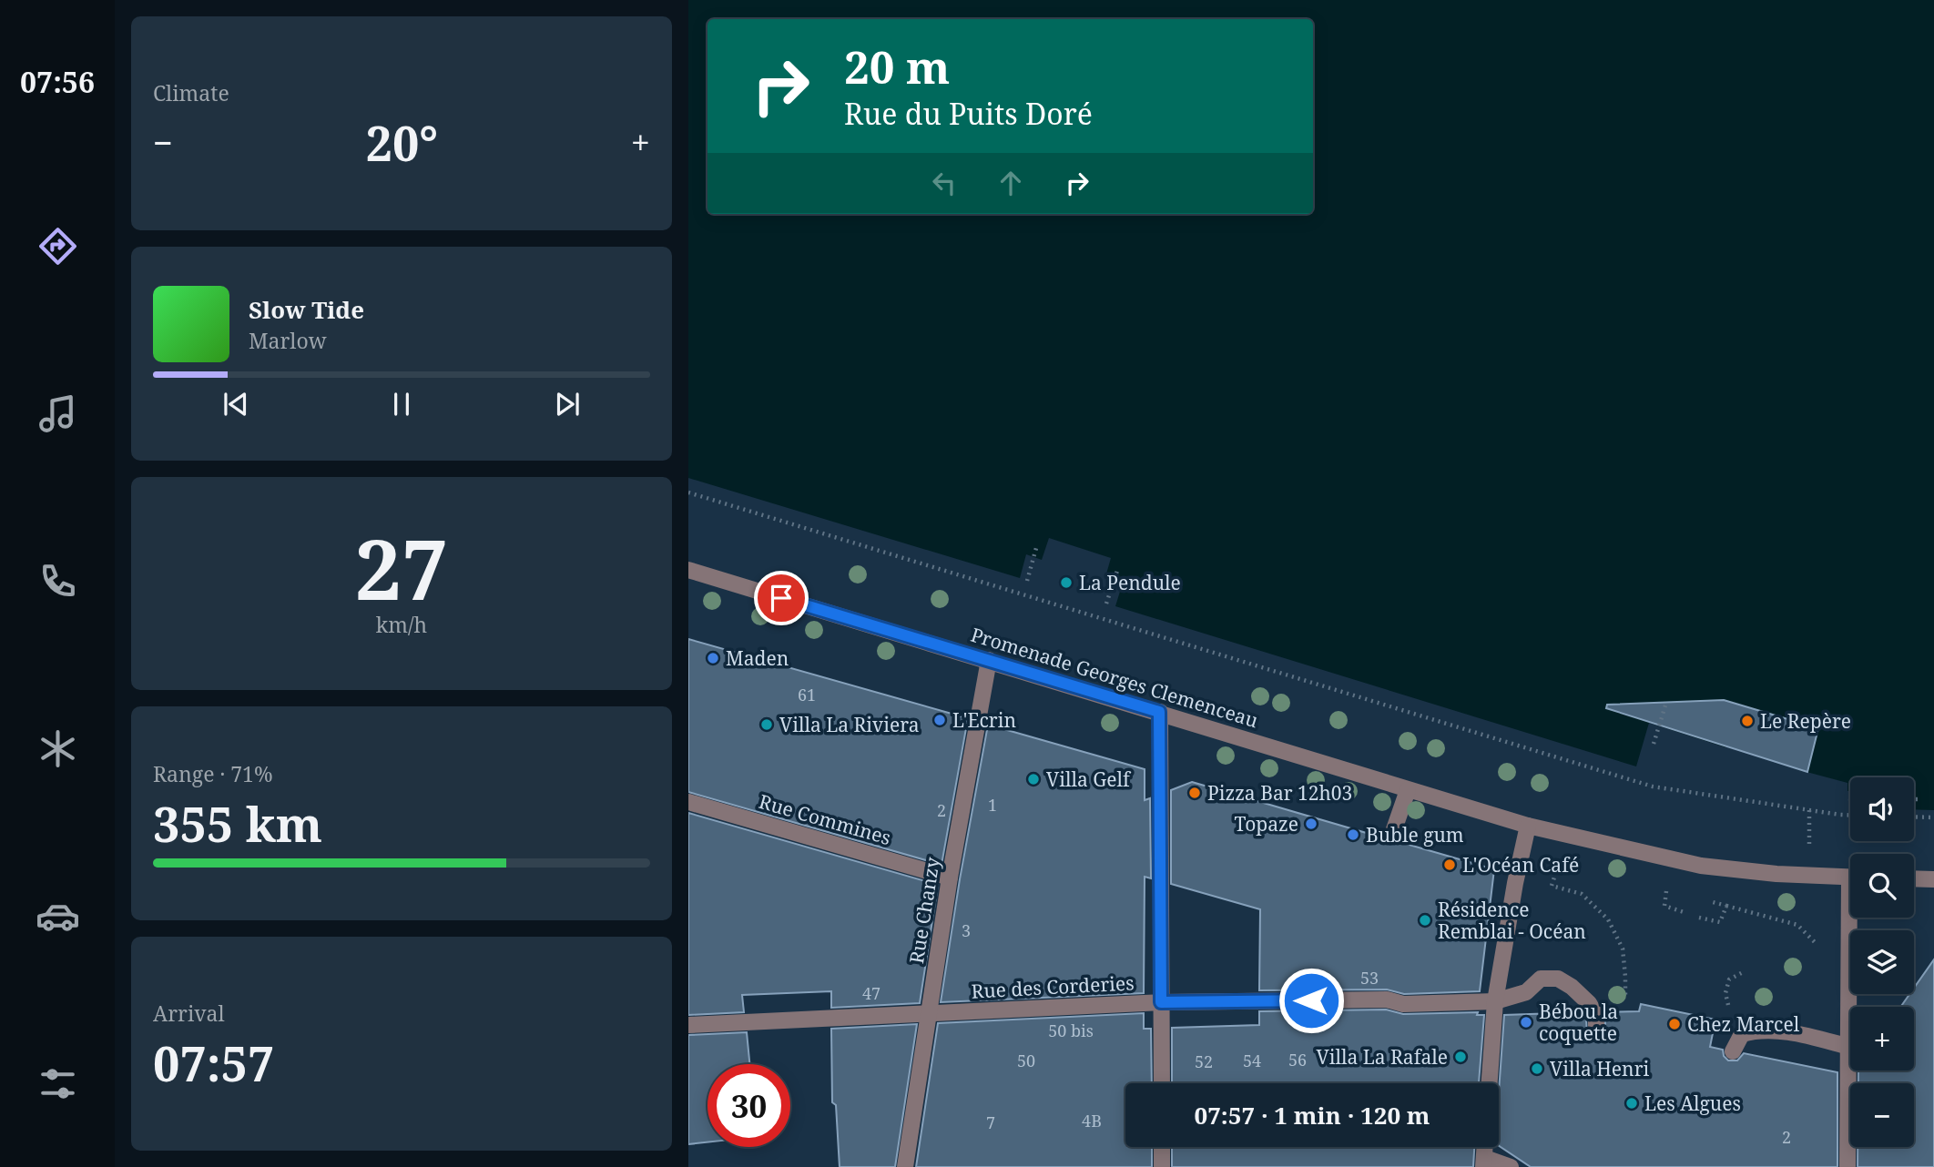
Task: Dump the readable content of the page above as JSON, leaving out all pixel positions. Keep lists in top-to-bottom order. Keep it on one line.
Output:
{"streets":{"street":["Promenade Georges Clemenceau","Rue Commines","Rue Chanzy","Rue des Corderies"]},"crossings":[["Promenade Georges Clemenceau","Rue Chanzy"],["Rue Commines","Rue Chanzy"],["Rue Chanzy","Rue des Corderies"]],"places":["La Pendule","Maden","L'Ecrin","Le Repère","Villa La Riviera","Villa Gelf","Pizza Bar 12h03","Topaze","Buble gum","L'Océan Café","Résidence Remblai - Océan","Bébou la coquette","Chez Marcel","Villa La Rafale","Villa Henri","Les Algues"],"house_numbers":["61","1","2","3","53","47","50 bis","56","50","54","52","4B","7","2"],"page":{"tabs":"07:56","tile":["Climate",["27","km/h"],["Range · 71%","355 km"],["Arrival","07:57"]],"turn":["20 m","Rue du Puits Doré"],"heat":["−","20°","+"],"song":["Slow Tide","Marlow"],"map_buttons":["+","−"],"limit":"30","trip":"07:57 · 1 min · 120 m"}}
